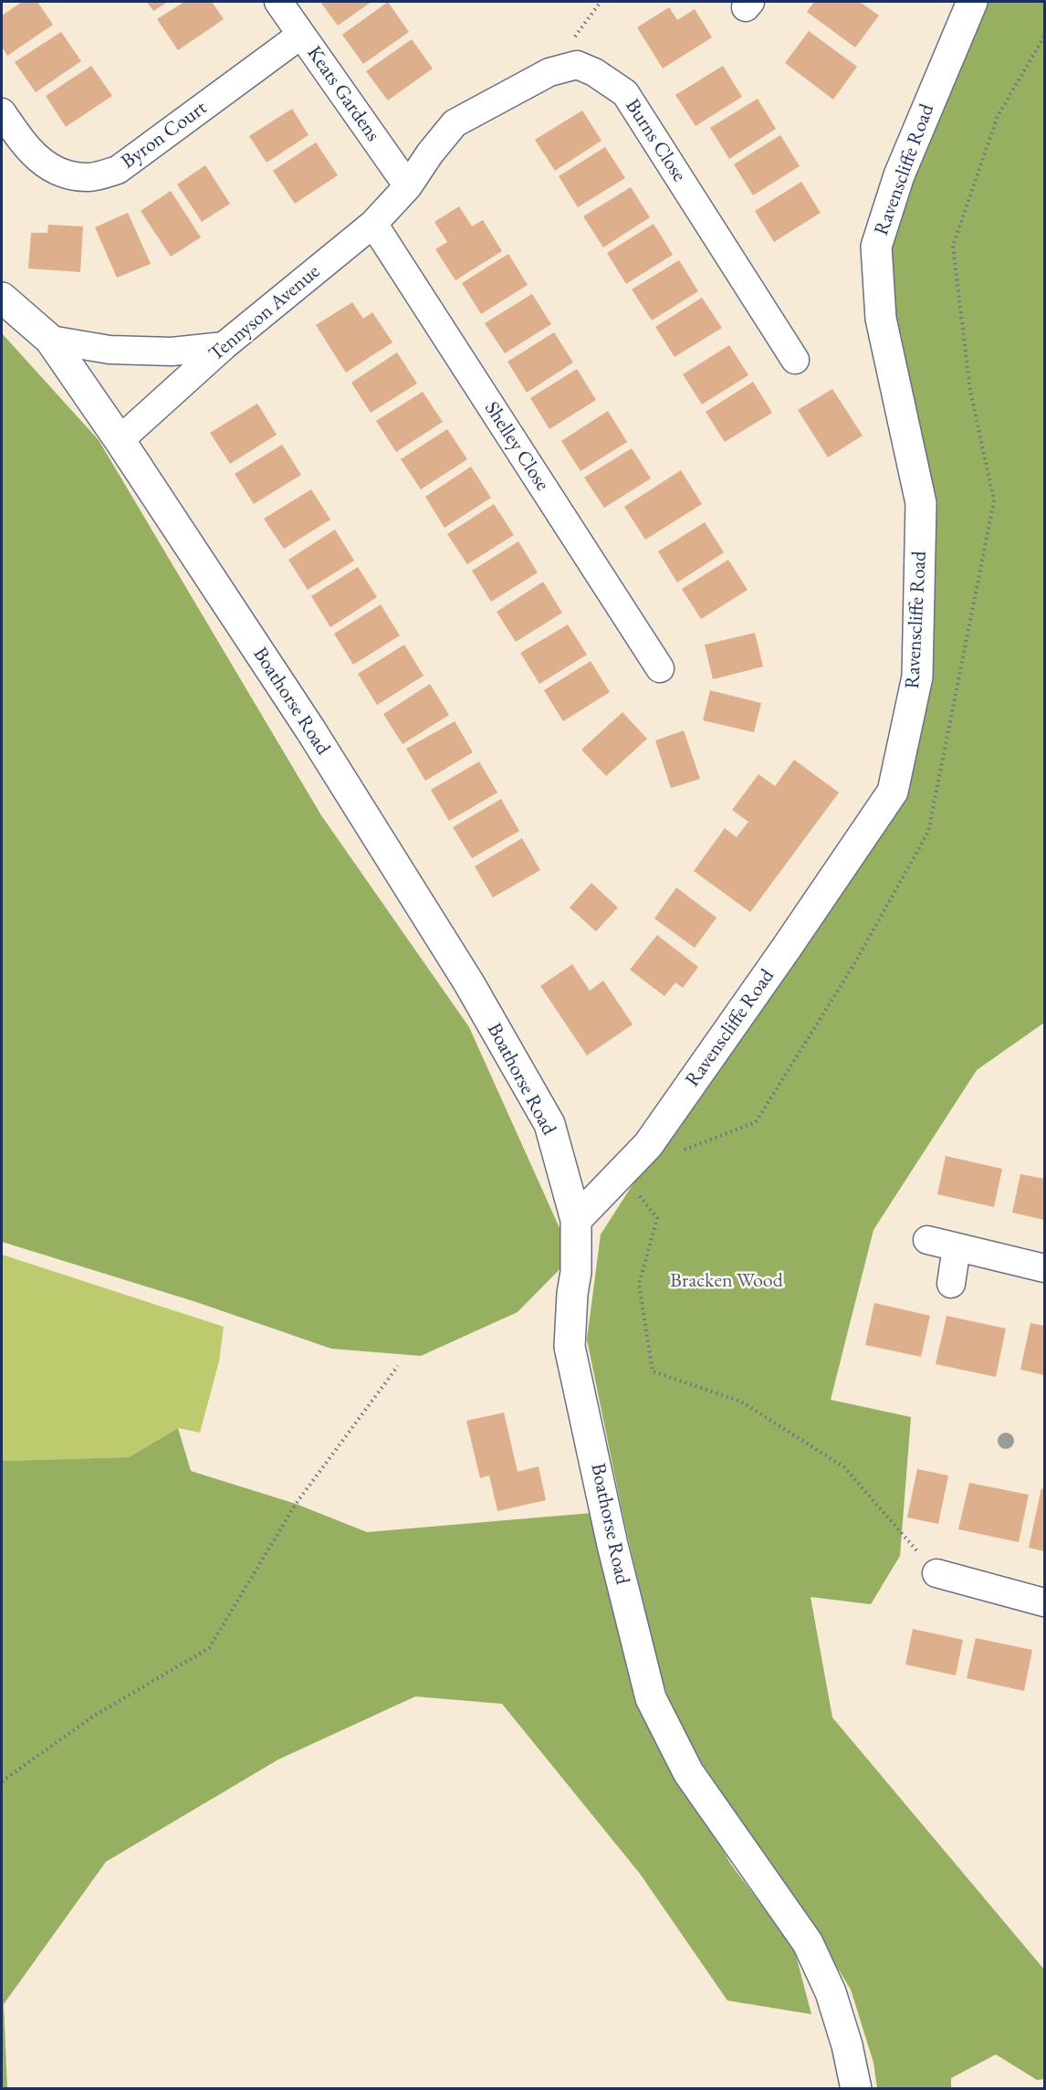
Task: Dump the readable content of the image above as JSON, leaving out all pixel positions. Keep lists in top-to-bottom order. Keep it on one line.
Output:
{"streets":{"street":["Keats Gardens","Byron Court","Burns Close","Ravenscliffe Road","Tennyson Avenue","Shelley Close","Boathorse Road"]},"crossings":[["Keats Gardens","Byron Court"],["Keats Gardens","Burns Close"],["Keats Gardens","Tennyson Avenue"],["Burns Close","Tennyson Avenue"],["Ravenscliffe Road","Boathorse Road"],["Tennyson Avenue","Shelley Close"],["Tennyson Avenue","Boathorse Road"]],"parks":["Bracken Wood"]}
